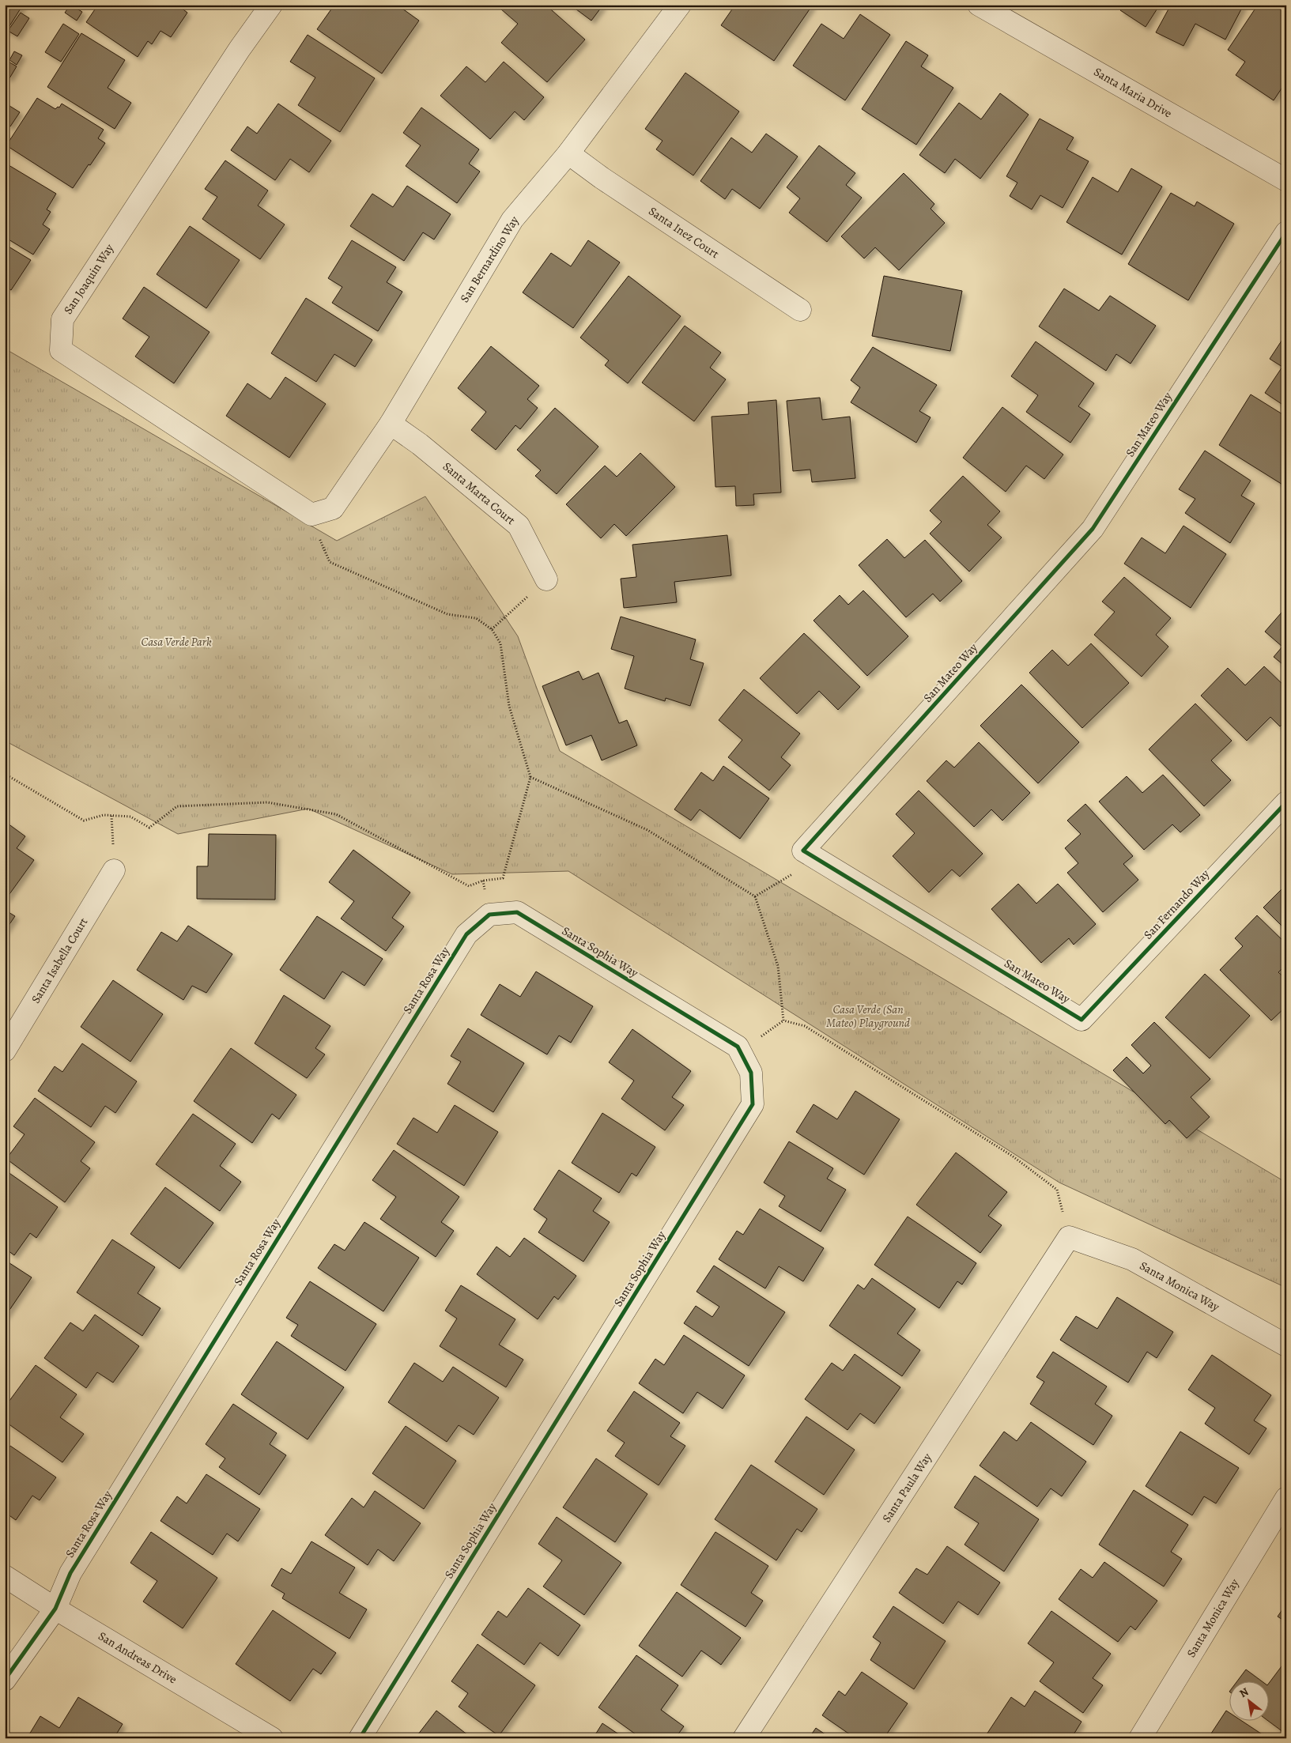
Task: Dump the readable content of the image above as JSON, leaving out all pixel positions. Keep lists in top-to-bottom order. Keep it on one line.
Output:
{"streets":{"street":["Santa Maria Drive","Santa Inez Court","San Bernardino Way","San Joaquin Way","San Mateo Way","Santa Marta Court","San Fernando Way","Santa Sophia Way","Santa Isabella Court","Santa Rosa Way","Santa Monica Way","Santa Paula Way","San Andreas Drive"]},"crossings":[["Santa Inez Court","San Bernardino Way"],["San Bernardino Way","San Joaquin Way"],["San Bernardino Way","Santa Marta Court"],["San Mateo Way","San Fernando Way"],["Santa Sophia Way","Santa Rosa Way"],["Santa Rosa Way","San Andreas Drive"],["Santa Monica Way","Santa Paula Way"]],"parks":["Casa Verde Park","Casa Verde (San Mateo) Playground"],"north":"top left"}
